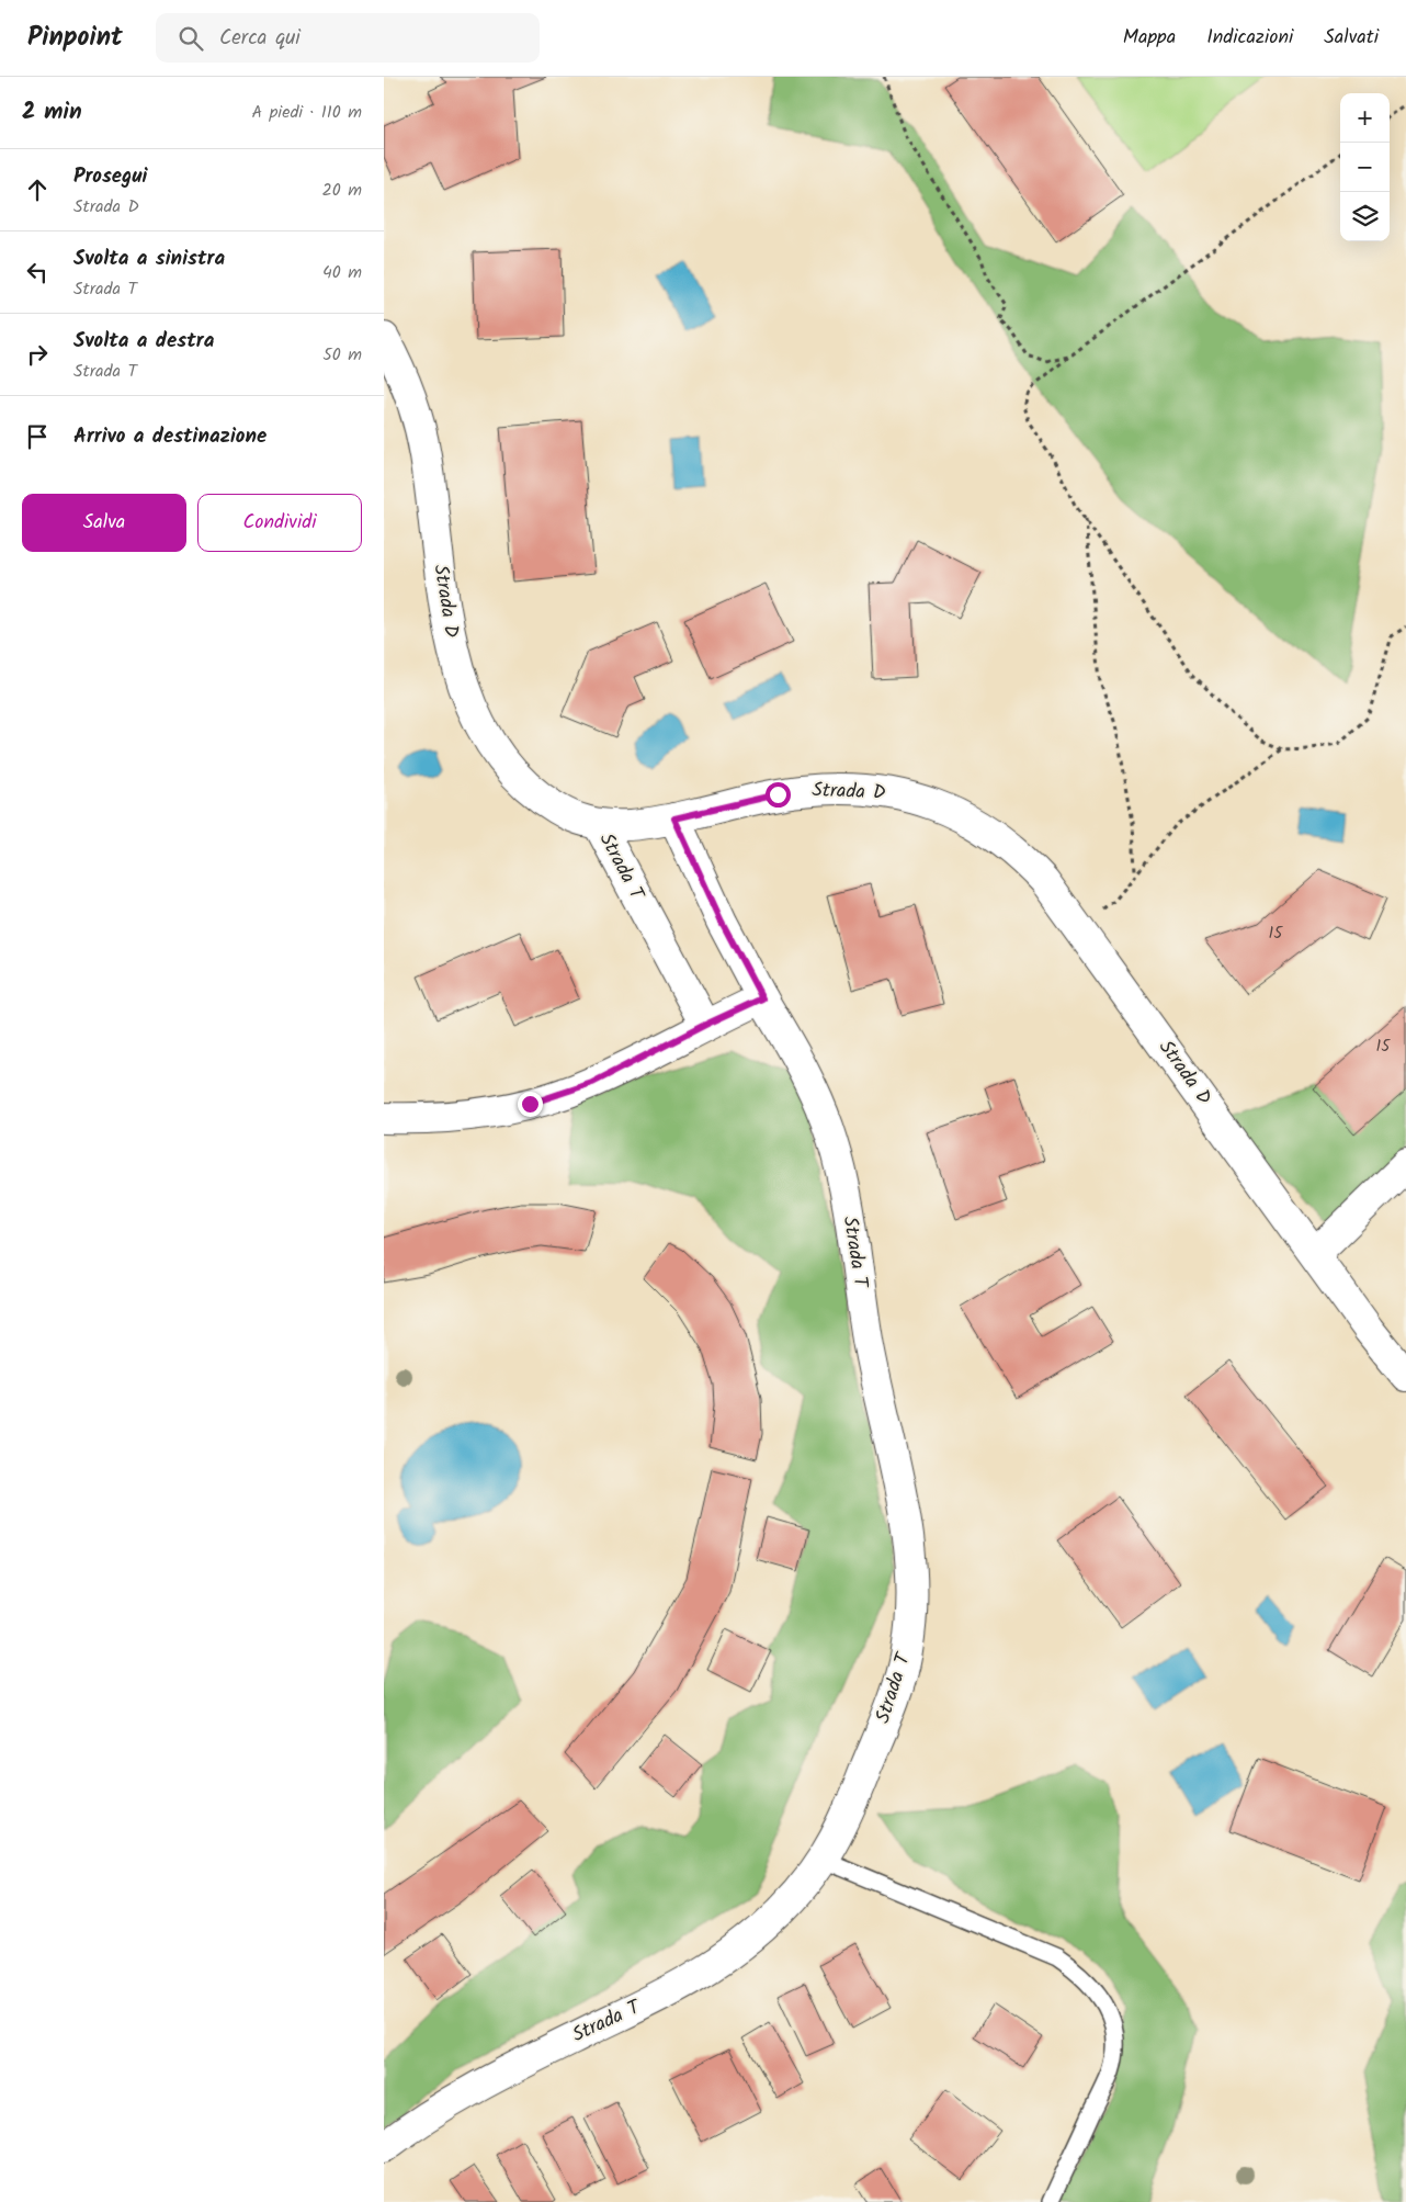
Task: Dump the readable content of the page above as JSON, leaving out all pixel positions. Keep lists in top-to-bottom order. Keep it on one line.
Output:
{"streets":{"street":["Strada D","Strada T"]},"crossings":[["Strada D","Strada T"]],"house_numbers":["15","15"],"page":{"header":"Pinpoint","search":"Cerca qui","nav":["Mappa","Indicazioni","Salvati"],"heading":["2 min","A piedi · 110 m"],"map_buttons":["+","−"],"list":[["Prosegui","Strada D","20 m"],["Svolta a sinistra","Strada T","40 m"],["Svolta a destra","Strada T","50 m"],"Arrivo a destinazione"],"buttons":["Salva","Condividi"]}}
